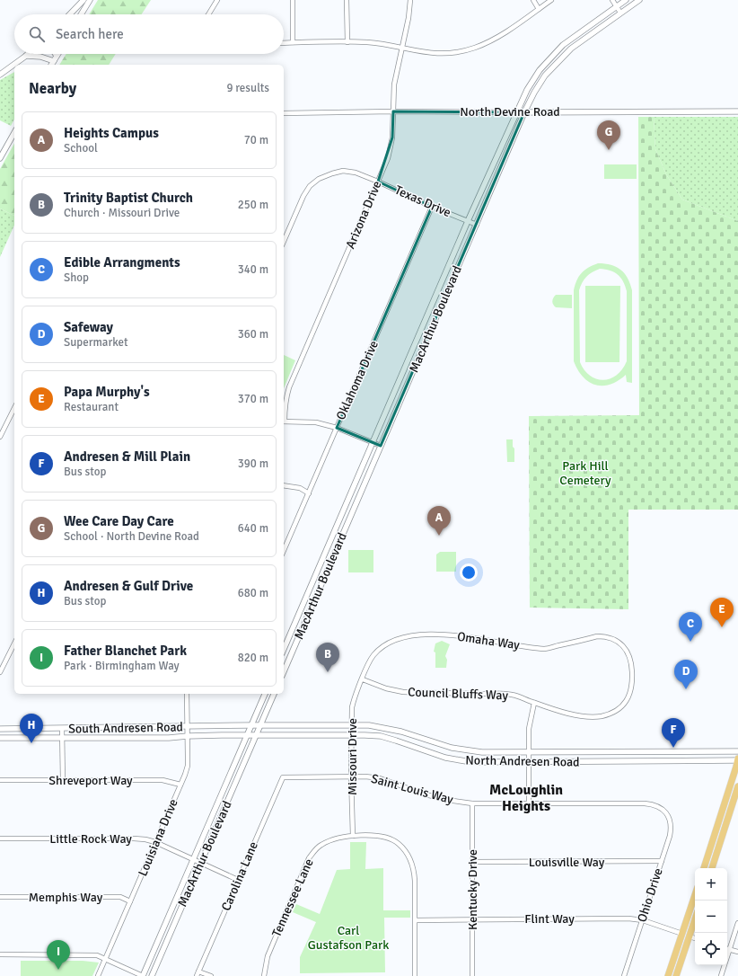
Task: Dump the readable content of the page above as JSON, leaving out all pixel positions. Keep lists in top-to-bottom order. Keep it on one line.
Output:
{"streets":{"street":["North Devine Road","Texas Drive","Arizona Drive","MacArthur Boulevard","Oklahoma Drive","Omaha Way","Council Bluffs Way","South Andresen Road","Missouri Drive","North Andresen Road","Shreveport Way","Saint Louis Way","Louisiana Drive","Little Rock Way","Louisville Way","Carolina Lane","Kentucky Drive","Ohio Drive","Memphis Way","Tennessee Lane","Flint Way"]},"crossings":[["North Devine Road","Arizona Drive"],["North Devine Road","MacArthur Boulevard"],["Texas Drive","Arizona Drive"],["Texas Drive","MacArthur Boulevard"],["Texas Drive","Oklahoma Drive"],["MacArthur Boulevard","South Andresen Road"],["MacArthur Boulevard","North Andresen Road"],["MacArthur Boulevard","Little Rock Way"],["Omaha Way","Council Bluffs Way"],["Omaha Way","Missouri Drive"],["Council Bluffs Way","Missouri Drive"],["South Andresen Road","North Andresen Road"],["South Andresen Road","Louisiana Drive"],["Missouri Drive","North Andresen Road"],["Missouri Drive","Saint Louis Way"],["Missouri Drive","Tennessee Lane"],["Shreveport Way","Louisiana Drive"],["Saint Louis Way","Carolina Lane"],["Saint Louis Way","Kentucky Drive"],["Saint Louis Way","Ohio Drive"],["Louisiana Drive","Little Rock Way"],["Louisiana Drive","Memphis Way"],["Little Rock Way","Carolina Lane"],["Louisville Way","Kentucky Drive"],["Louisville Way","Ohio Drive"],["Kentucky Drive","Flint Way"],["Ohio Drive","Flint Way"],["Tennessee Lane","Flint Way"]],"districts":["McLoughlin Heights"],"parks":["Park Hill Cemetery","Carl Gustafson Park"],"page":{"search":"Search here","heading":["Nearby","9 results"],"list":[{"mark":"A","name":"Heights Campus","note":"School","value":"70 m"},{"mark":"B","name":"Trinity Baptist Church","note":"Church · Missouri Drive","value":"250 m"},{"mark":"C","name":"Edible Arrangments","note":"Shop","value":"340 m"},{"mark":"D","name":"Safeway","note":"Supermarket","value":"360 m"},{"mark":"E","name":"Papa Murphy's","note":"Restaurant","value":"370 m"},{"mark":"F","name":"Andresen & Mill Plain","note":"Bus stop","value":"390 m"},{"mark":"G","name":"Wee Care Day Care","note":"School · North Devine Road","value":"640 m"},{"mark":"H","name":"Andresen & Gulf Drive","note":"Bus stop","value":"680 m"},{"mark":"I","name":"Father Blanchet Park","note":"Park · Birmingham Way","value":"820 m"}],"pins":["G","A","E","C","B","D","H","F","I"],"map_buttons":["+","−"]}}
